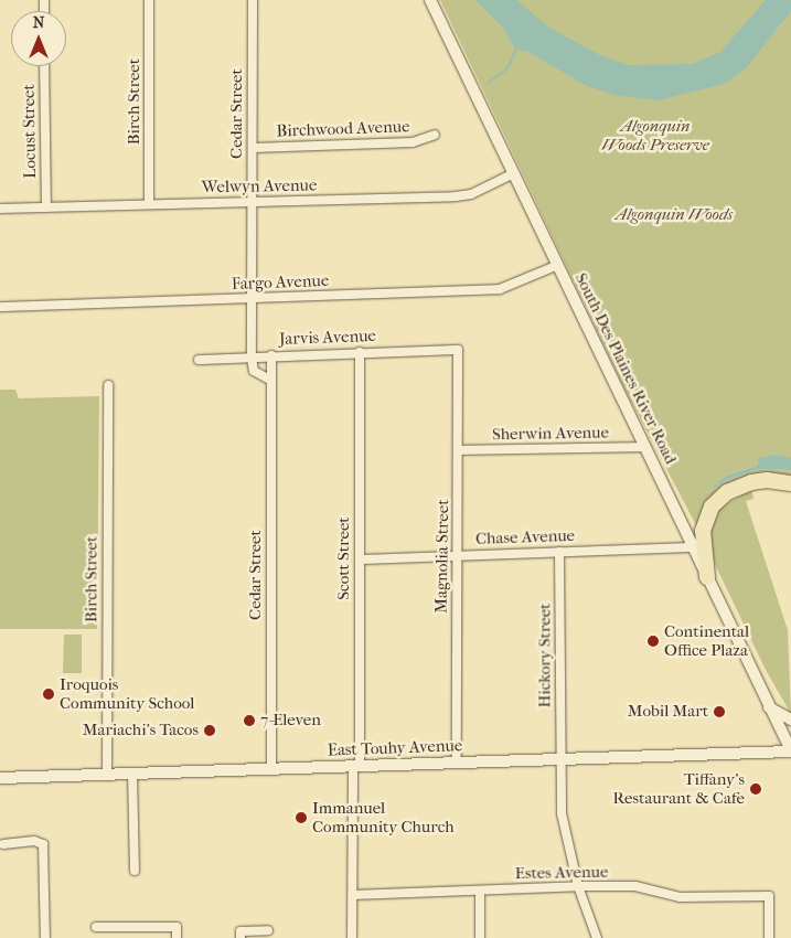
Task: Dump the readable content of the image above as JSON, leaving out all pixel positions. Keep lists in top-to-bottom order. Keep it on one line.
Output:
{"streets":{"main road":["South Des Plaines River Road","East Touhy Avenue"],"street":["Birch Street","Cedar Street","Birchwood Avenue","Locust Street","Welwyn Avenue","Fargo Avenue","Jarvis Avenue","Sherwin Avenue","Chase Avenue","Magnolia Street","Scott Street","Hickory Street","Estes Avenue"]},"crossings":[["Birch Street","Welwyn Avenue"],["Birch Street","East Touhy Avenue"],["Cedar Street","Birchwood Avenue"],["Cedar Street","Welwyn Avenue"],["Cedar Street","Fargo Avenue"],["Cedar Street","Jarvis Avenue"],["Cedar Street","East Touhy Avenue"],["Locust Street","Welwyn Avenue"],["Welwyn Avenue","South Des Plaines River Road"],["Fargo Avenue","South Des Plaines River Road"],["Jarvis Avenue","Magnolia Street"],["Jarvis Avenue","Scott Street"],["South Des Plaines River Road","Sherwin Avenue"],["South Des Plaines River Road","Chase Avenue"],["South Des Plaines River Road","East Touhy Avenue"],["Sherwin Avenue","Magnolia Street"],["Chase Avenue","Magnolia Street"],["Chase Avenue","Scott Street"],["Chase Avenue","Hickory Street"],["Magnolia Street","East Touhy Avenue"],["Scott Street","East Touhy Avenue"],["Scott Street","Estes Avenue"],["Hickory Street","East Touhy Avenue"],["Hickory Street","Estes Avenue"]],"parks":["Algonquin Woods Preserve","Algonquin Woods"],"places":["Continental Office Plaza","Iroquois Community School","Mobil Mart","7-Eleven","Mariachi's Tacos","Tiffany's Restaurant & Cafe","Immanuel Community Church"],"north":"top"}
